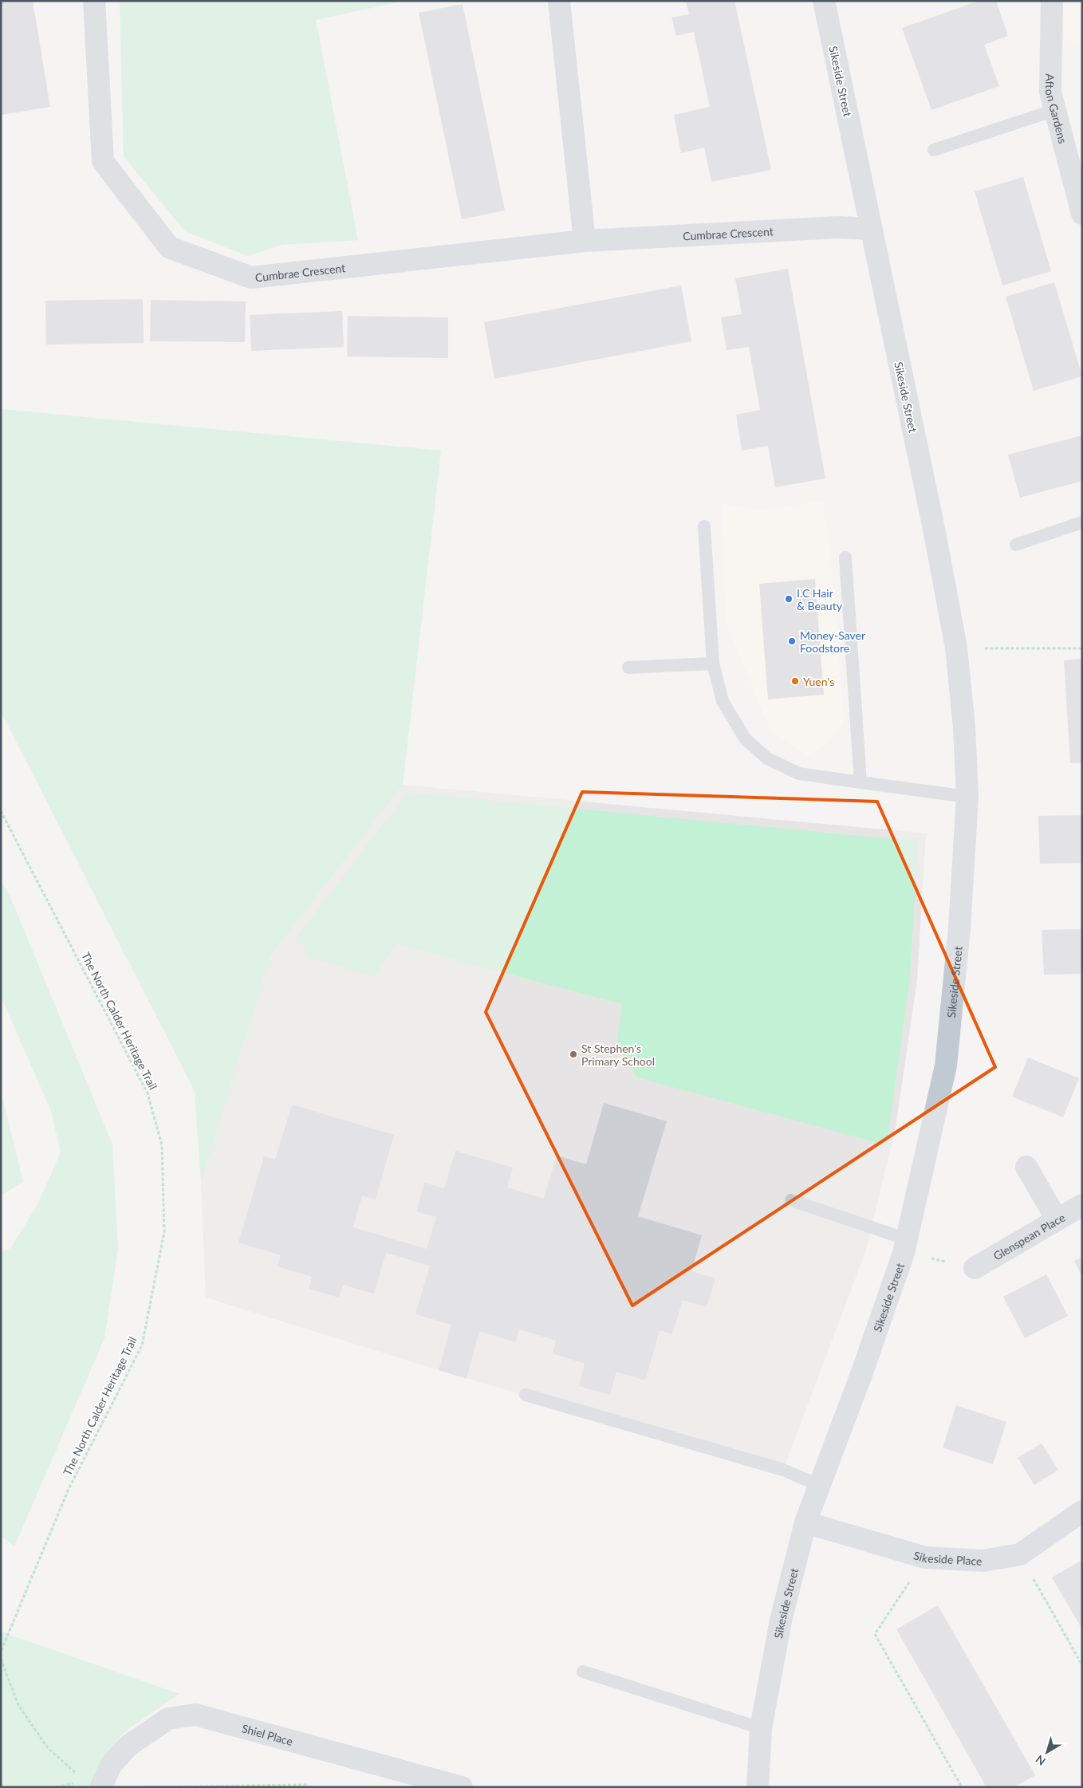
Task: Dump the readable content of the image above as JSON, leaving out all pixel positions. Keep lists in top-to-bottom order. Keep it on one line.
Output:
{"streets":{"street":["Sikeside Street","Afton Gardens","Cumbrae Crescent","Glenspean Place","Sikeside Place","Shiel Place"],"path":["The North Calder Heritage Trail"]},"crossings":[["Sikeside Street","Cumbrae Crescent"],["Sikeside Street","Sikeside Place"]],"places":["I.C Hair & Beauty","Money-Saver Foodstore","Yuen's","St Stephen's Primary School"],"north":"bottom left"}
